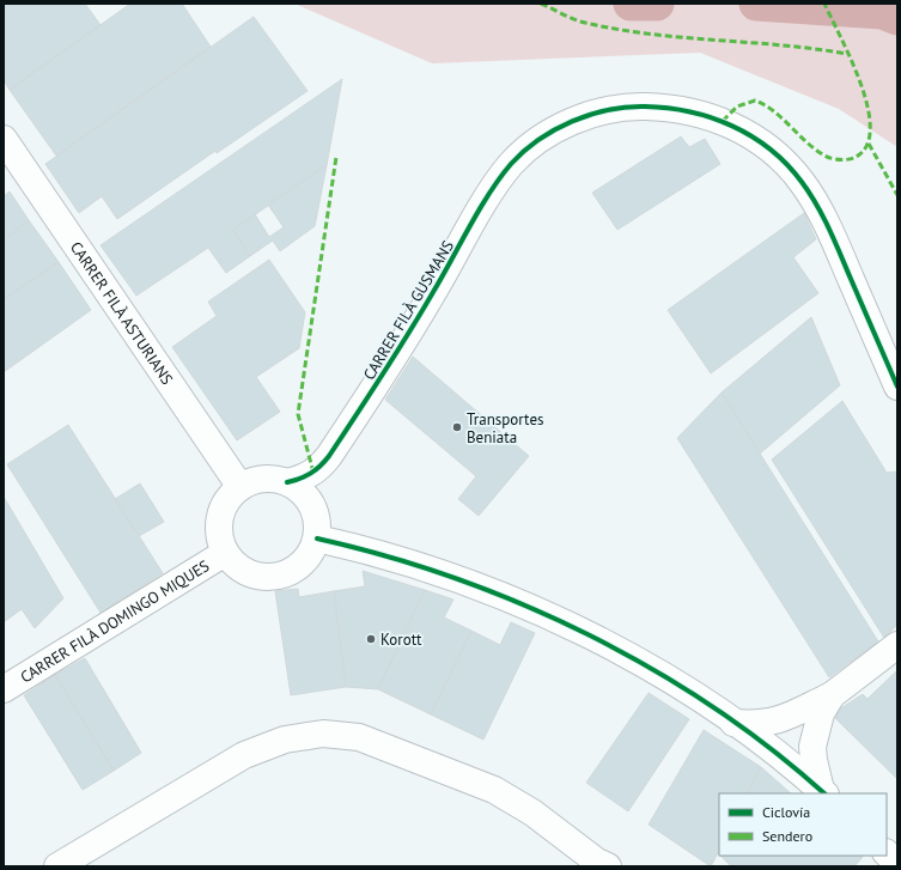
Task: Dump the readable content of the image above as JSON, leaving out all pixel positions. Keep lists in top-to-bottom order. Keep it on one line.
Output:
{"streets":{"street":["CARRER FILÀ GUSMANS","CARRER FILÀ ASTURIANS","CARRER FILÀ DOMINGO MIQUES"]},"crossings":[["CARRER FILÀ GUSMANS","CARRER FILÀ ASTURIANS"],["CARRER FILÀ GUSMANS","CARRER FILÀ DOMINGO MIQUES"],["CARRER FILÀ ASTURIANS","CARRER FILÀ DOMINGO MIQUES"]],"places":["Transportes Beniata","Korott"],"legend":["Ciclovía","Sendero"]}
